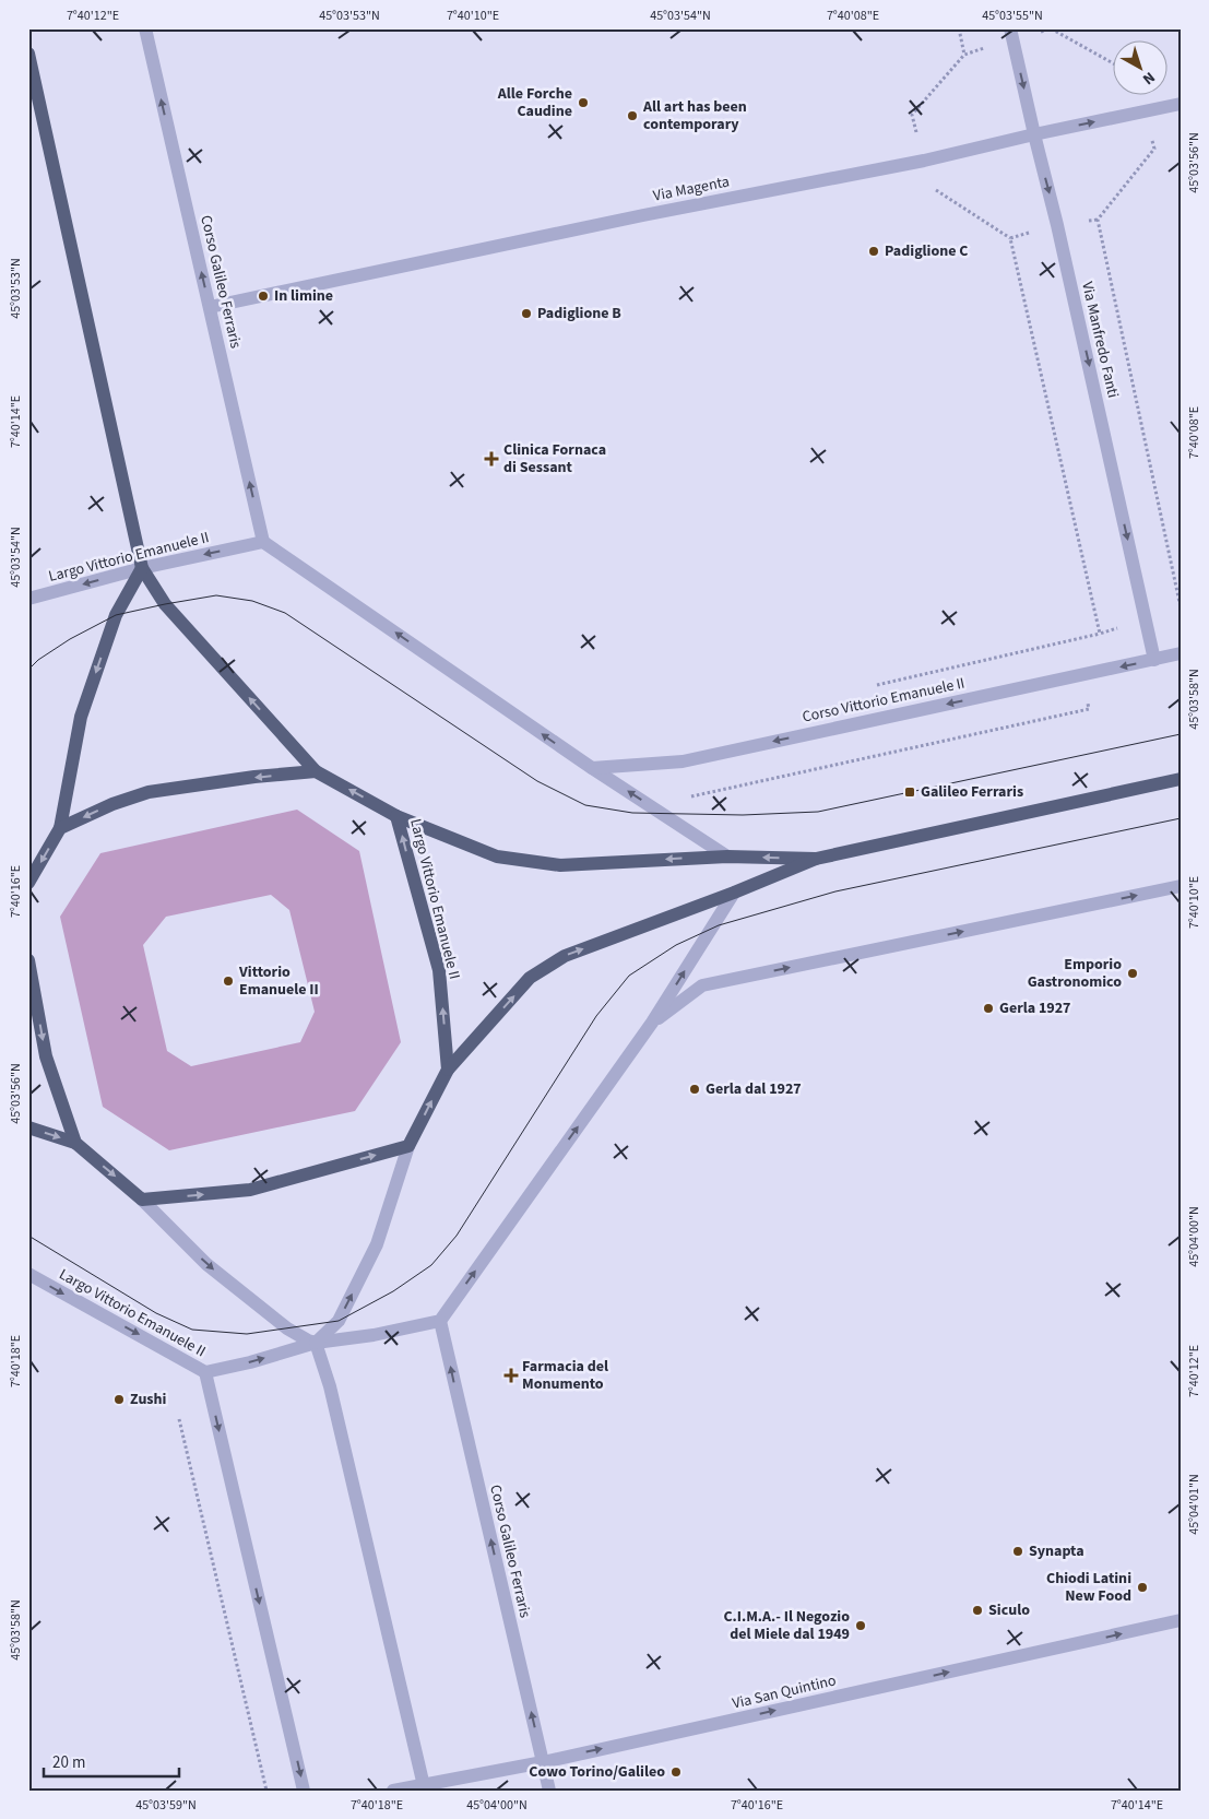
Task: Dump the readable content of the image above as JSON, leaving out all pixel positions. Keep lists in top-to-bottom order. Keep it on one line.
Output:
{"streets":{"main road":["Largo Vittorio Emanuele II"],"street":["Via Magenta","Corso Galileo Ferraris","Via Manfredo Fanti","Corso Vittorio Emanuele II","Via San Quintino"]},"crossings":[["Via Magenta","Corso Galileo Ferraris"],["Via Magenta","Via Manfredo Fanti"],["Corso Galileo Ferraris","Largo Vittorio Emanuele II"],["Corso Galileo Ferraris","Via San Quintino"],["Via Manfredo Fanti","Corso Vittorio Emanuele II"]],"one_way":["Via Manfredo Fanti","Corso Vittorio Emanuele II","Via San Quintino"],"places":{"other":["Alle Forche Caudine","All art has been contemporary","Padiglione C","In limine","Padiglione B","Emporio Gastronomico","Vittorio Emanuele II","Gerla 1927","Gerla dal 1927","Zushi","Synapta","Chiodi Latini New Food","Siculo","C.I.M.A.- Il Negozio del Miele dal 1949","Cowo Torino/Galileo"],"health":["Clinica Fornaca di Sessant","Farmacia del Monumento"],"transit":["Galileo Ferraris"]},"scale_bar":"20 m","north":"bottom right","coordinates":["7°40'12\"E","45°03'53\"N","7°40'10\"E","45°03'54\"N","7°40'08\"E","45°03'55\"N","45°03'56\"N","7°40'14\"E","45°03'58\"N","7°40'16\"E","45°04'00\"N","7°40'18\"E","45°04'01\"N","45°03'59\"N"]}
